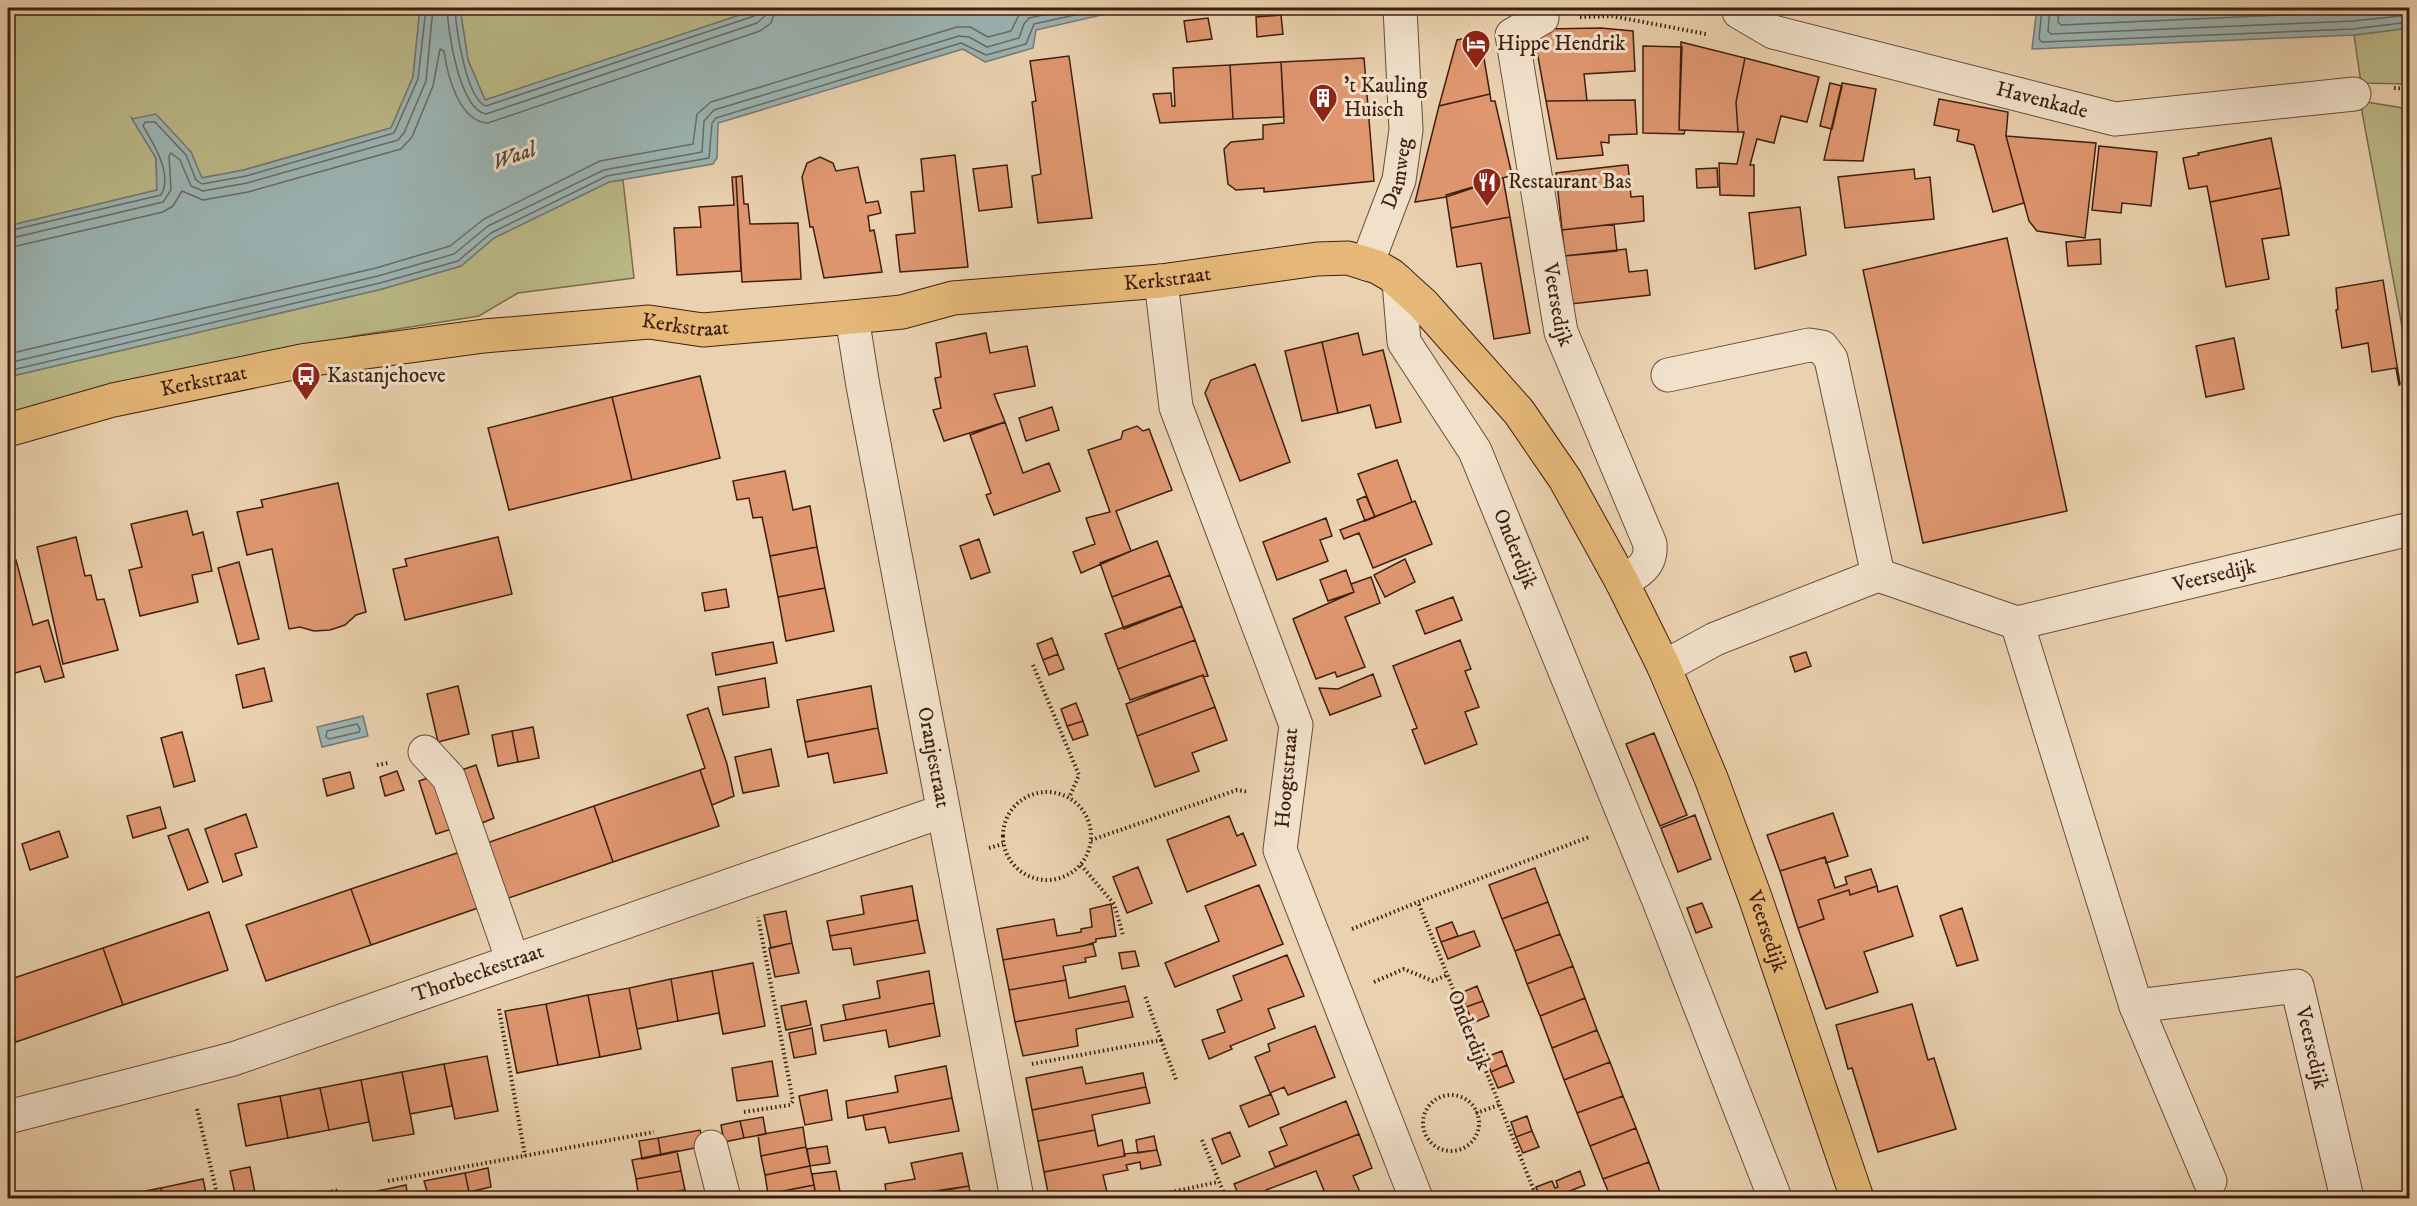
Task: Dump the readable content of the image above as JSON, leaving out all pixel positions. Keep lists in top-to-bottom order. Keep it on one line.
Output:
{"streets":{"main road":["Kerkstraat","Veersedijk"],"street":["Havenkade","Damweg","Onderdijk","Oranjestraat","Hoogtstraat","Thorbeckestraat"]},"crossings":[["Damweg","Kerkstraat"],["Damweg","Veersedijk"],["Kerkstraat","Veersedijk"],["Kerkstraat","Oranjestraat"],["Kerkstraat","Hoogtstraat"],["Veersedijk","Onderdijk"],["Oranjestraat","Thorbeckestraat"]],"water":["Waal"],"places":{"hotel":["Hippe Hendrik"],"building":["'t Kauling Huisch"],"restaurant":["Restaurant Bas"],"bus stop":["Kastanjehoeve"]}}
